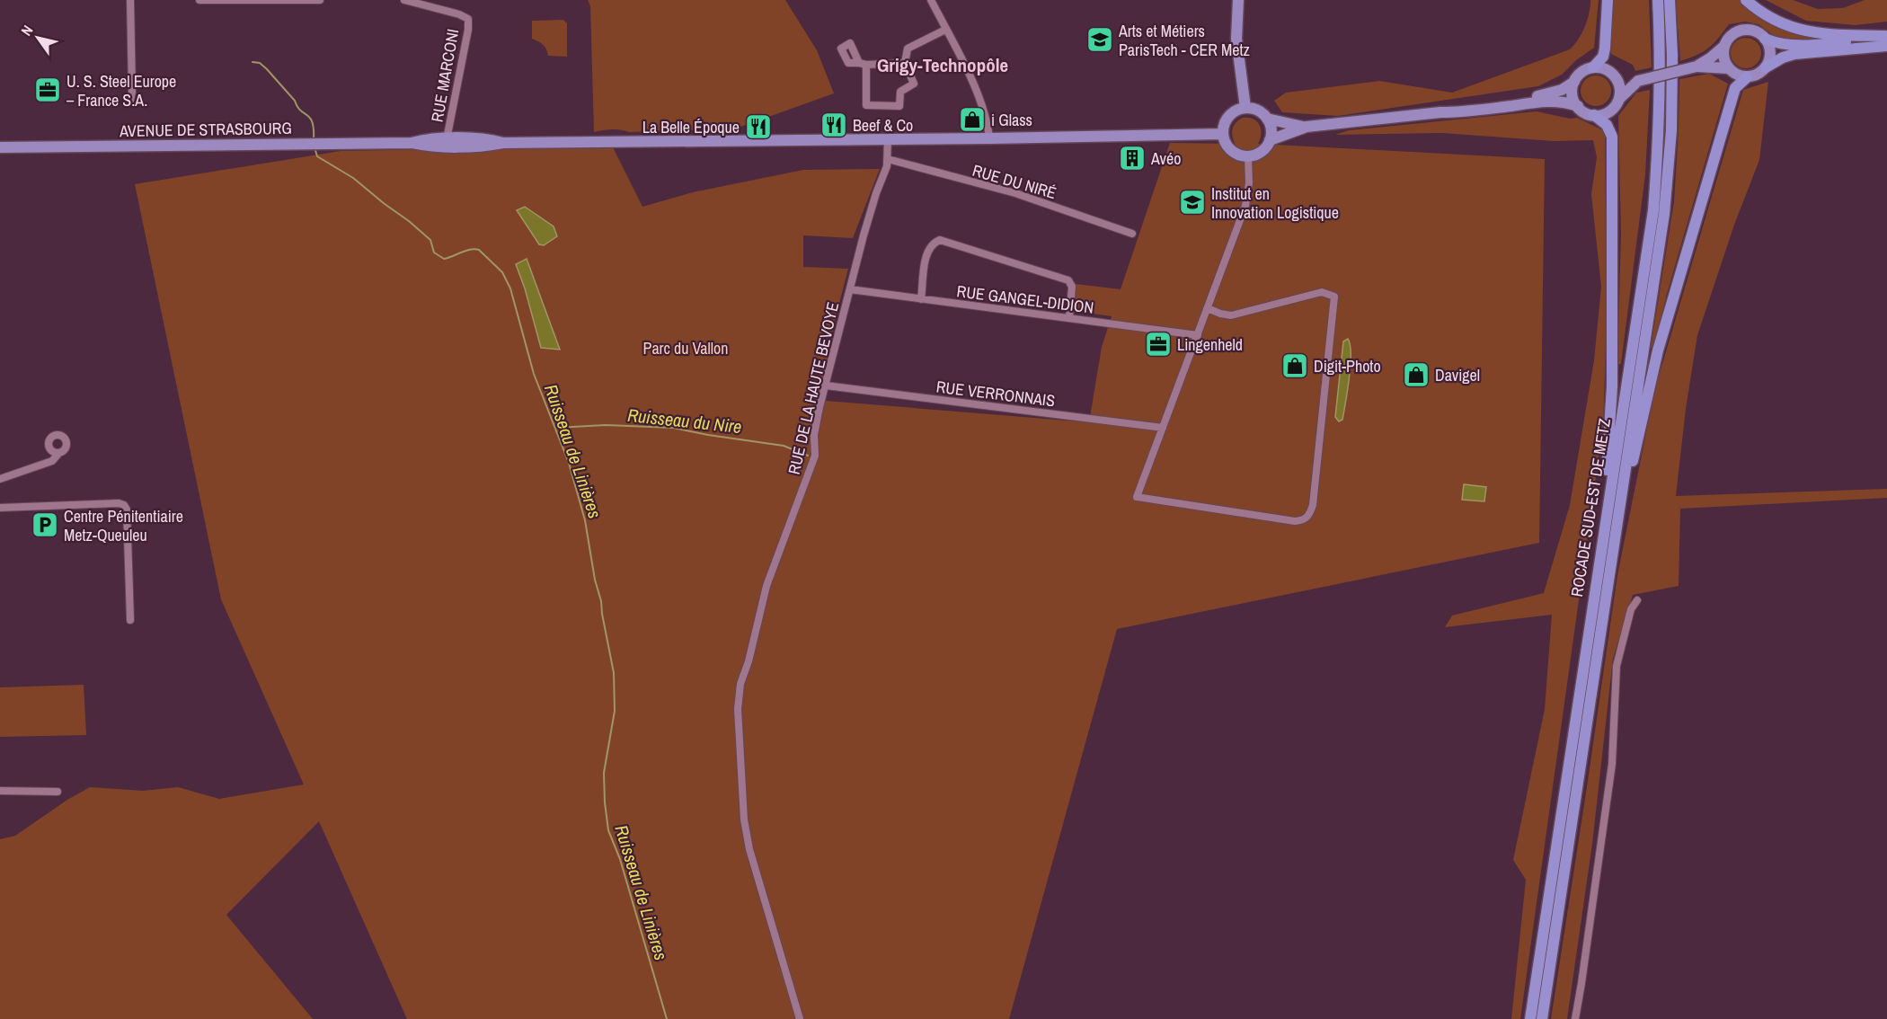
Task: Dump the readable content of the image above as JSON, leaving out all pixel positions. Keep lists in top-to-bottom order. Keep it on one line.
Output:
{"streets":{"highway":["ROCADE SUD-EST DE METZ"],"main road":["AVENUE DE STRASBOURG"],"street":["RUE MARCONI","RUE DU NIRÉ","RUE GANGEL-DIDION","RUE DE LA HAUTE BEVOYE","RUE VERRONNAIS"]},"crossings":[["RUE MARCONI","AVENUE DE STRASBOURG"],["AVENUE DE STRASBOURG","RUE DE LA HAUTE BEVOYE"],["RUE DU NIRÉ","RUE DE LA HAUTE BEVOYE"],["RUE GANGEL-DIDION","RUE DE LA HAUTE BEVOYE"],["RUE DE LA HAUTE BEVOYE","RUE VERRONNAIS"]],"districts":["Grigy-Technopôle"],"water":["Ruisseau du Nire","Ruisseau de Linières"],"parks":["Parc du Vallon"],"places":{"school or university":["Arts et Métiers ParisTech - CER Metz","Institut en Innovation Logistique"],"office":["U. S. Steel Europe – France S.A.","Lingenheld"],"shop":["i Glass","Digit-Photo","Davigel"],"restaurant":["Beef & Co","La Belle Époque"],"building":["Avéo"],"parking":["Centre Pénitentiaire Metz-Queuleu"]},"north":"top left"}
